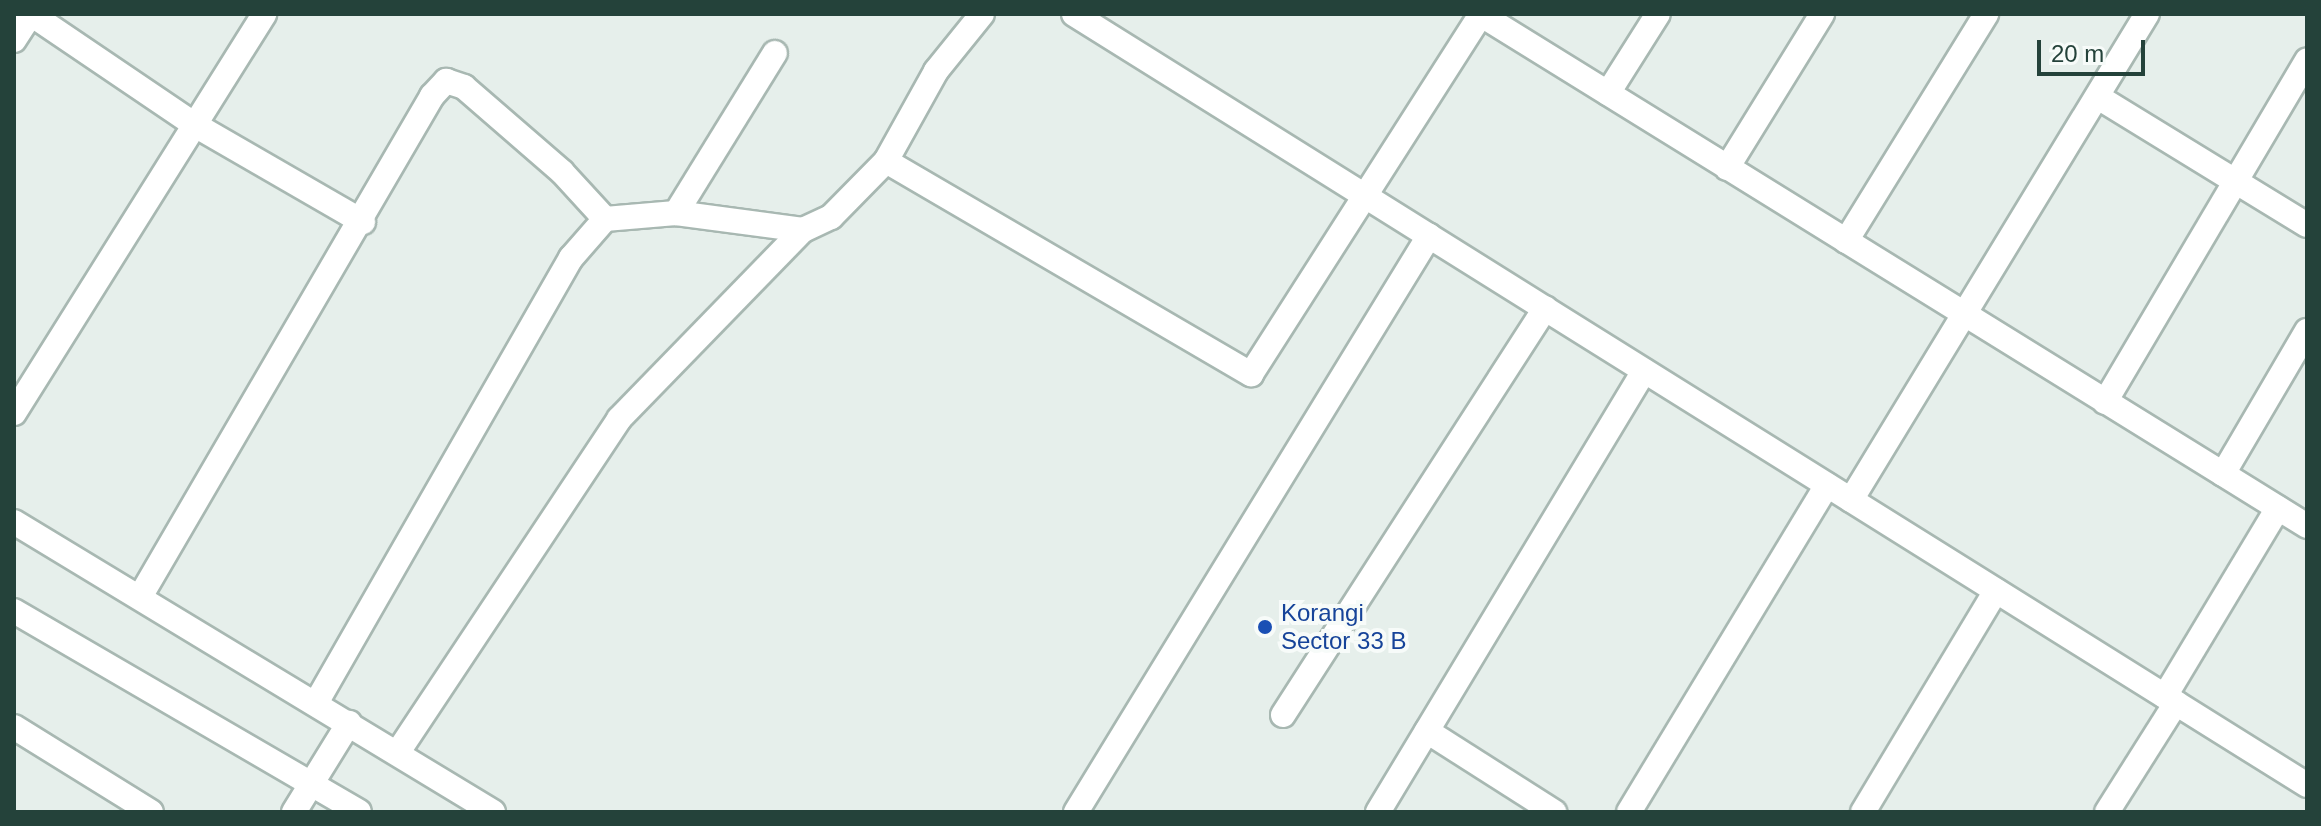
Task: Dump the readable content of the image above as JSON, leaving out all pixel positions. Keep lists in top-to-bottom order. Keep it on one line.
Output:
{"places":["Korangi Sector 33 B"],"scale_bar":"20 m"}
